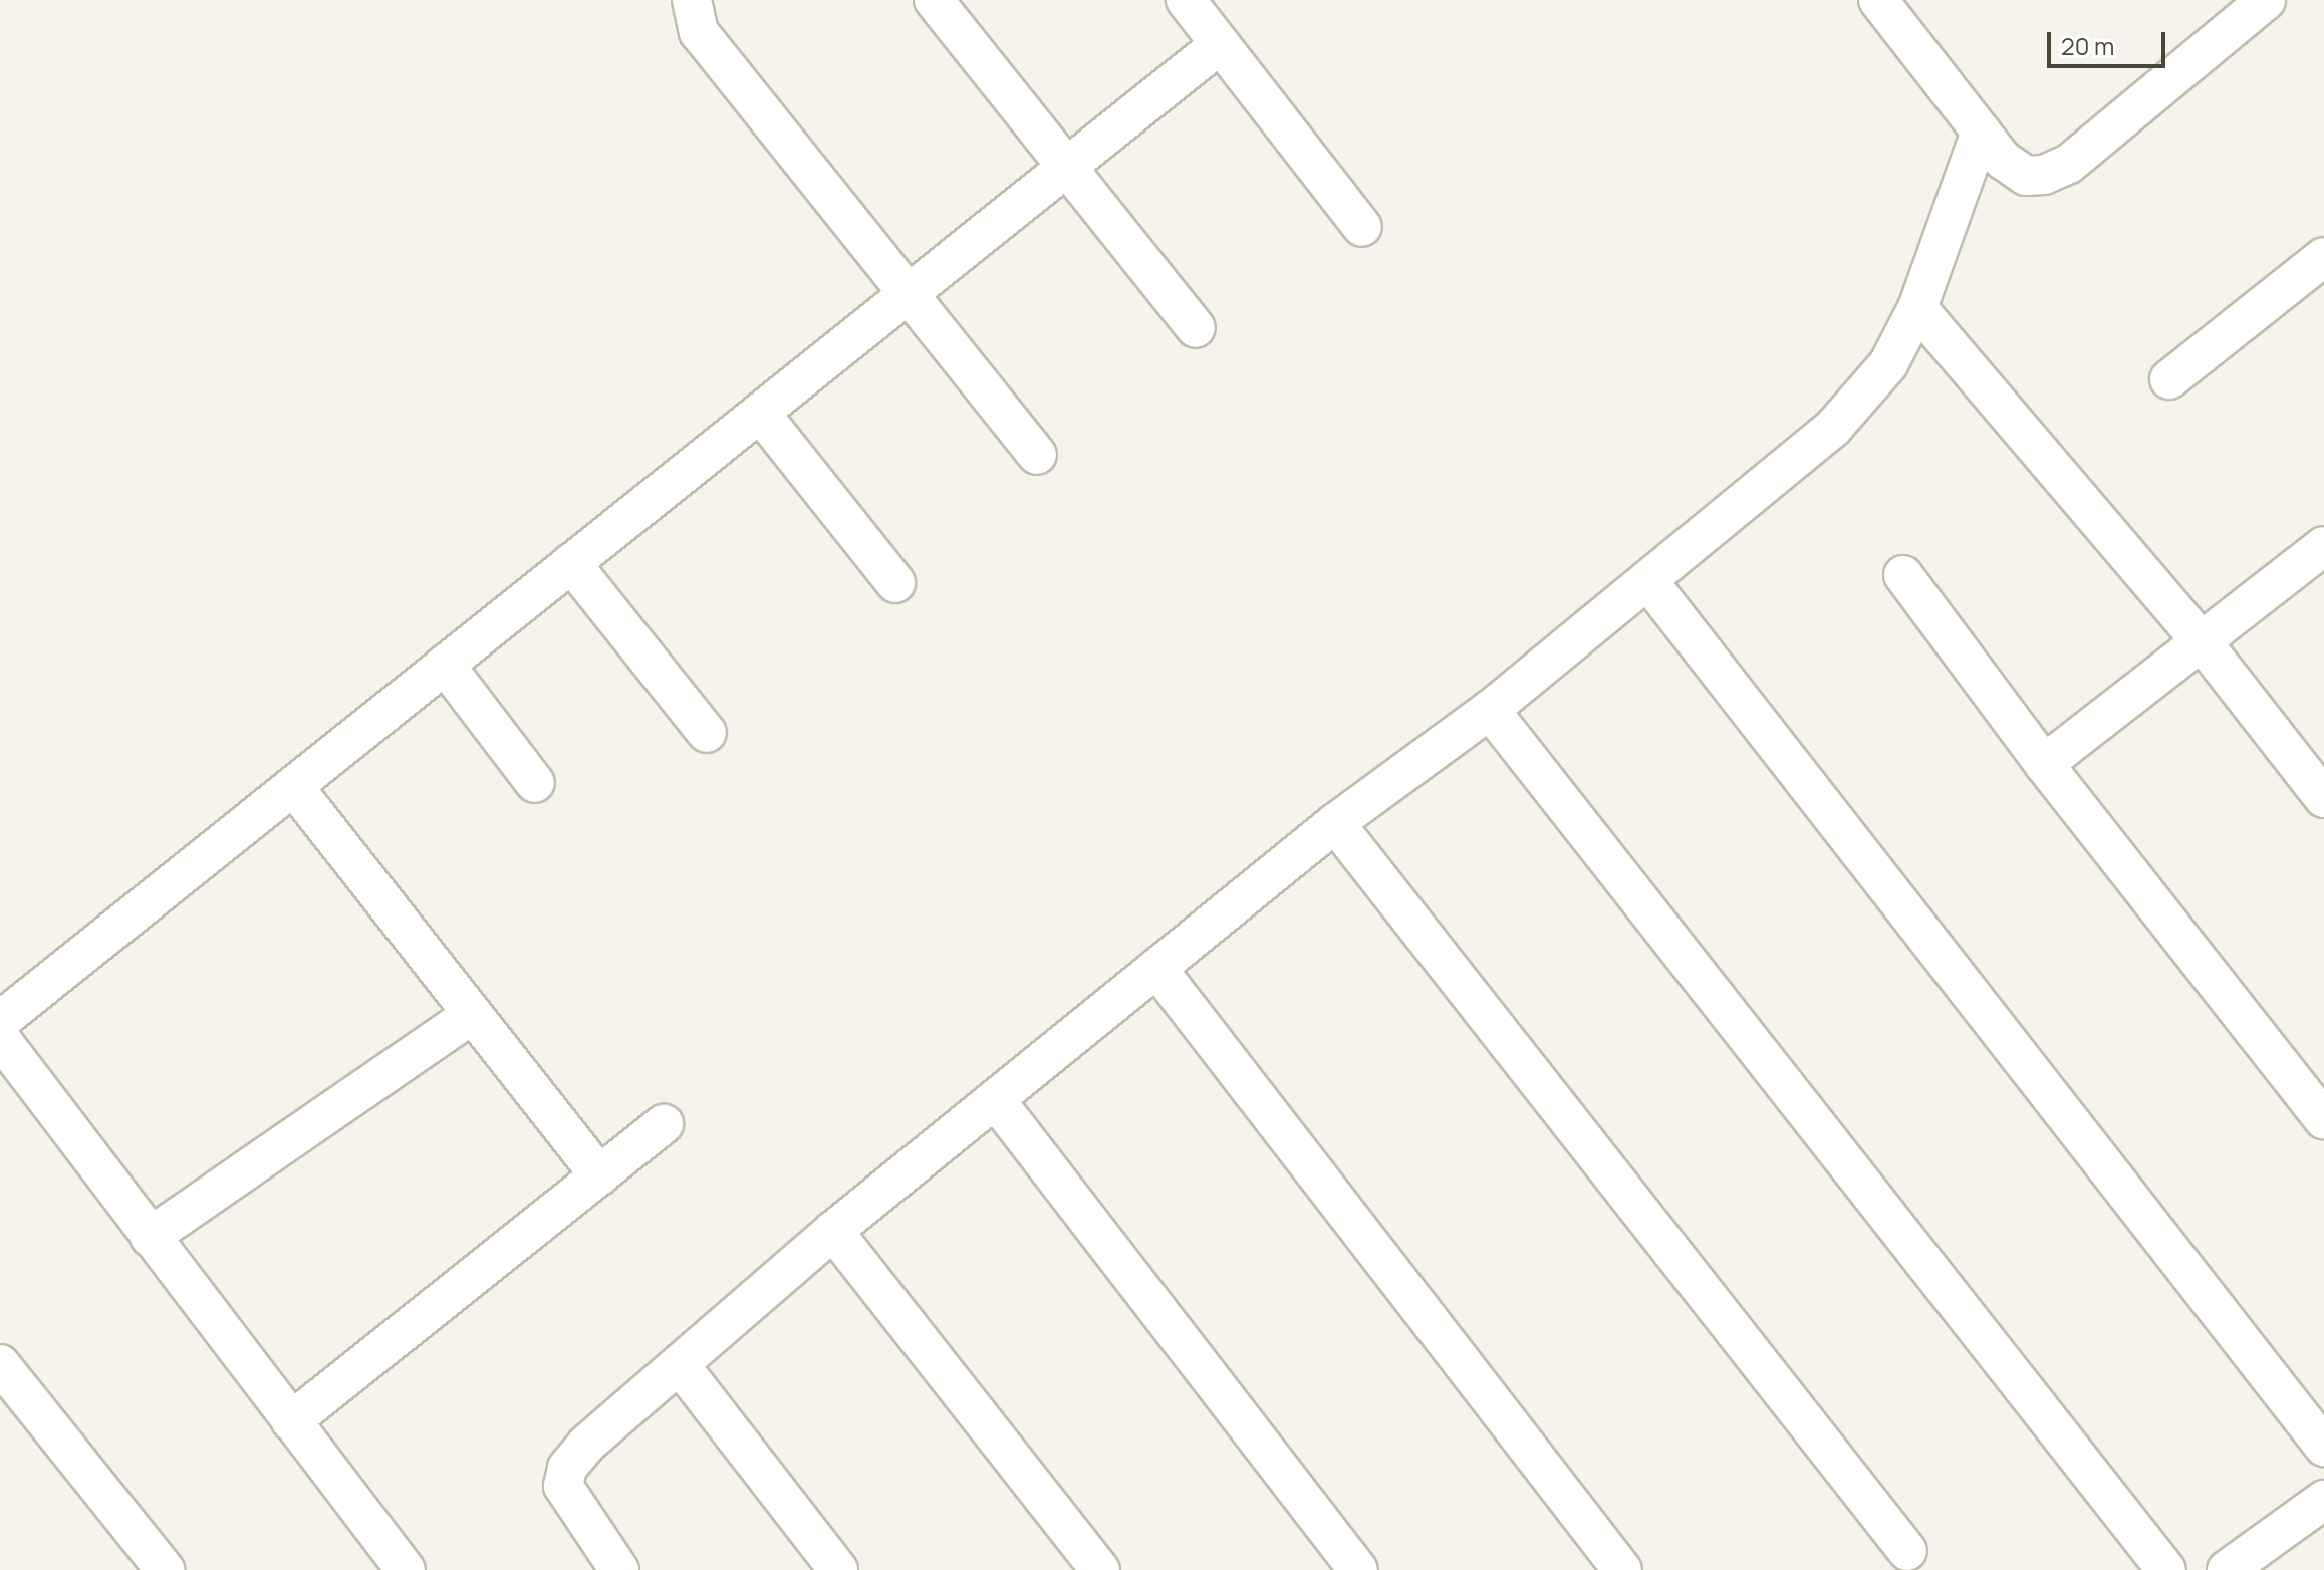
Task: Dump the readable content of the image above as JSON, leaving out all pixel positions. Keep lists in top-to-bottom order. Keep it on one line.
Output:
{"scale_bar":"20 m"}
